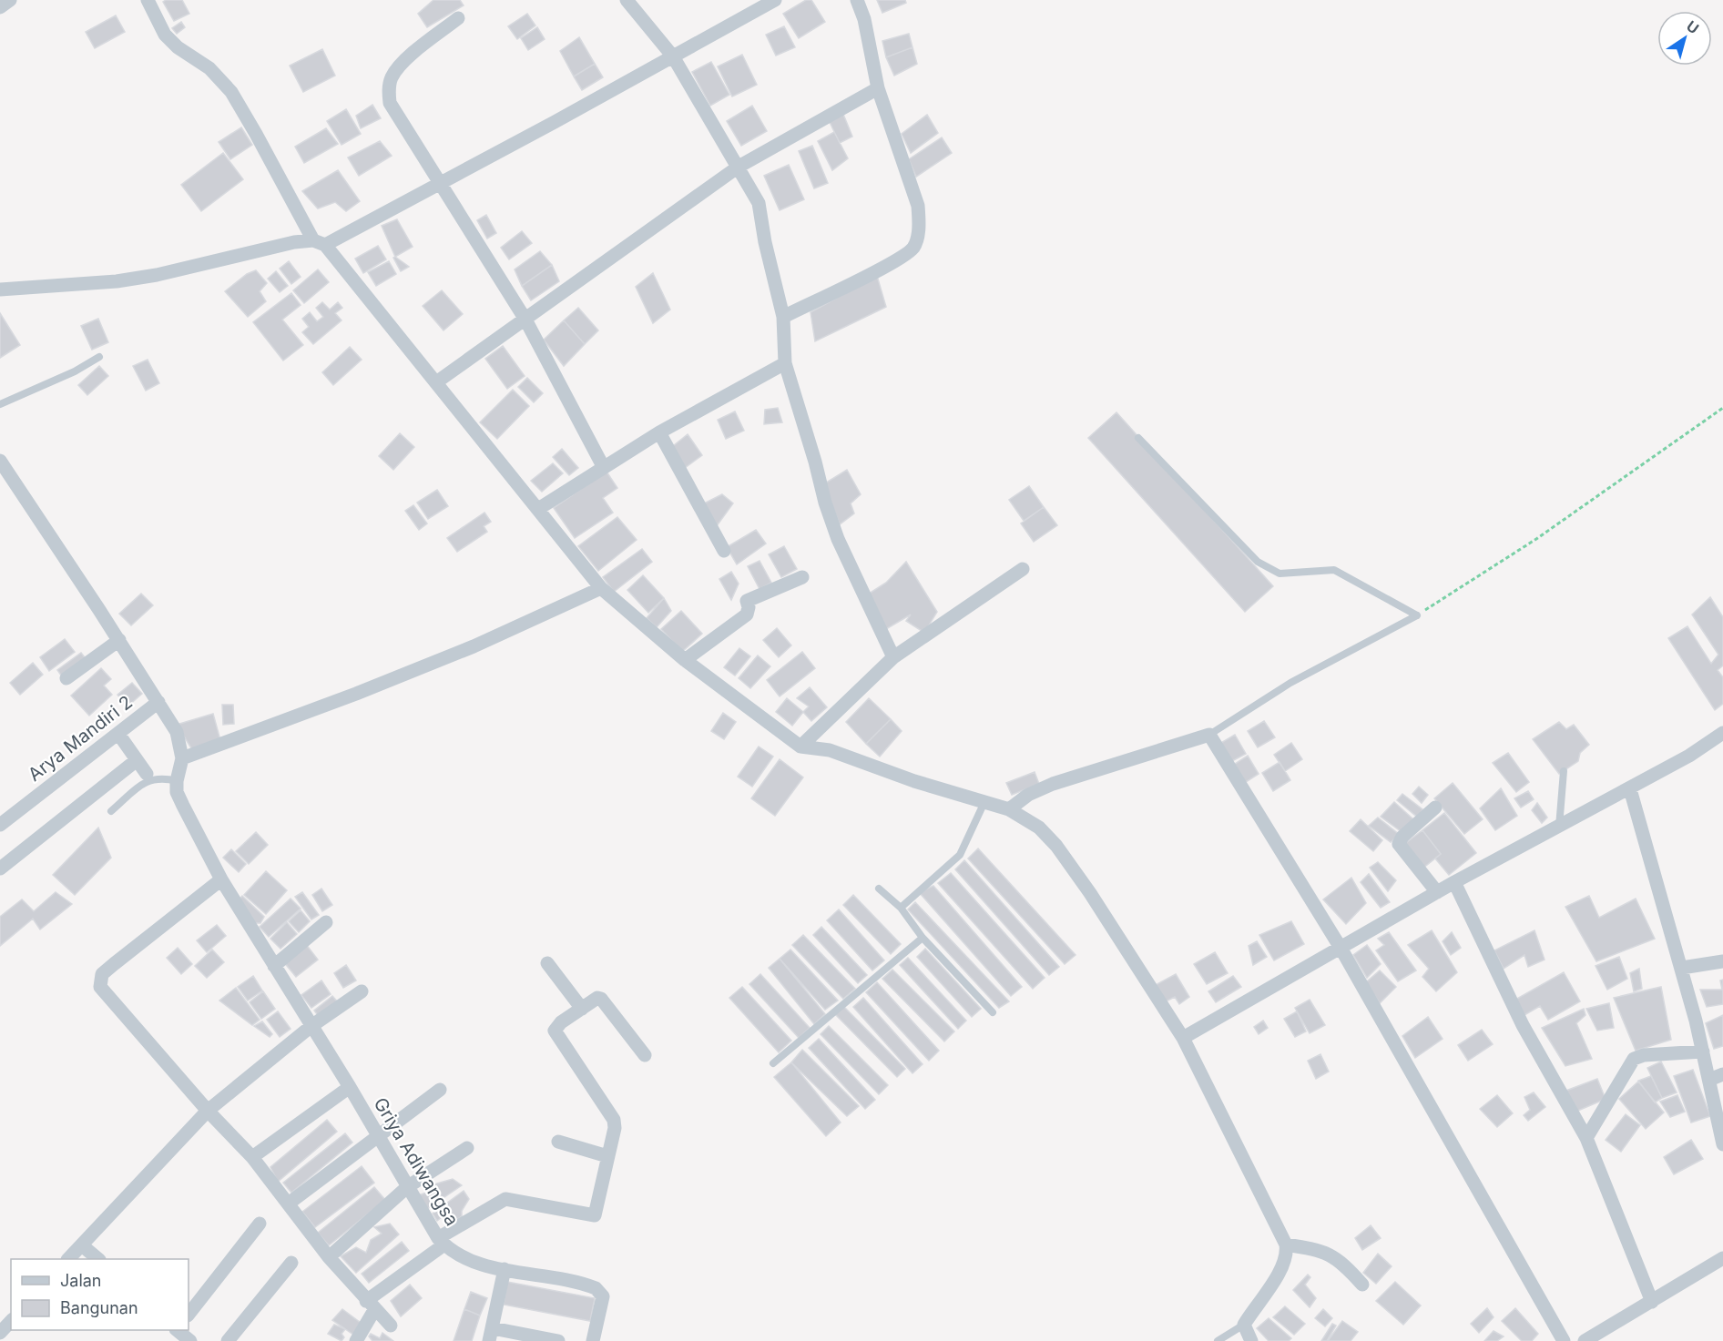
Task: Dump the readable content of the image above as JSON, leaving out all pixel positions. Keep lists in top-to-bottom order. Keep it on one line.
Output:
{"streets":{"street":["Arya Mandiri 2","Griya Adiwangsa"]},"legend":["Jalan","Bangunan"],"north":"top right"}
